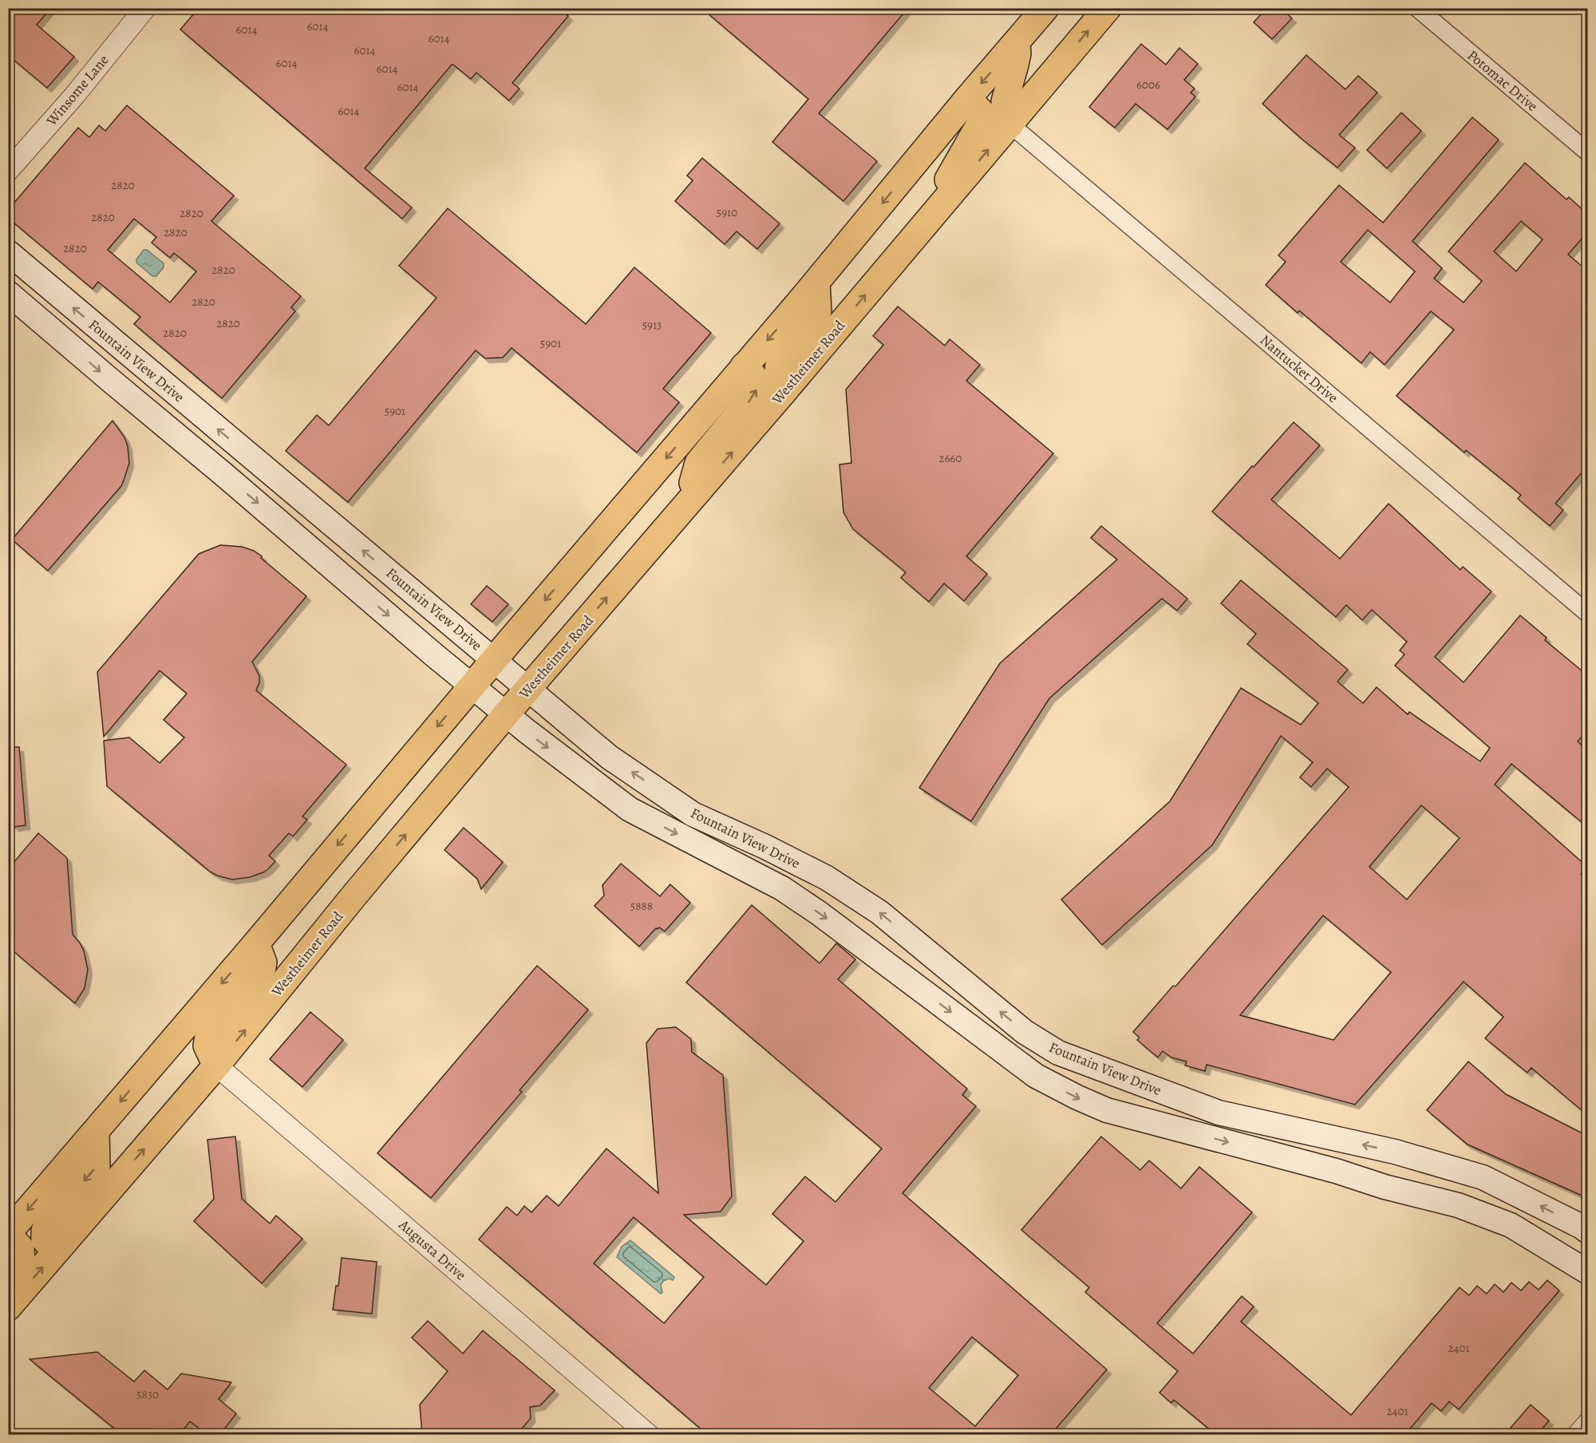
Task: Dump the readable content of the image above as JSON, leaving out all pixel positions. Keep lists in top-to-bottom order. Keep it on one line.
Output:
{"streets":{"main road":["Fountain View Drive","Westheimer Road"],"street":["Potomac Drive","Winsome Lane","Nantucket Drive","Augusta Drive"]},"crossings":[["Fountain View Drive","Westheimer Road"],["Westheimer Road","Nantucket Drive"],["Westheimer Road","Augusta Drive"]],"house_numbers":["6014","6014","6014","6014","6014","6014","6006","6014","6014","2820","5910","2820","2820","2820","2820","2820","2820","2820","5913","2820","5901","5901","2660","5888","2401","5830","2401"]}
